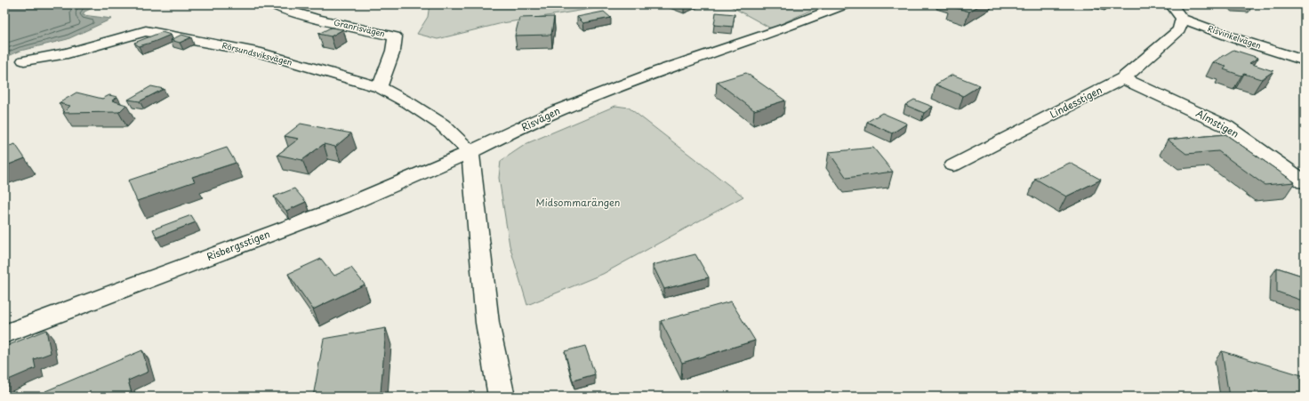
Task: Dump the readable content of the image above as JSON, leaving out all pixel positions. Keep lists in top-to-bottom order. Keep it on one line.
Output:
{"streets":{"street":["Granrisvägen","Risvinkelvägen","Rörsundsviksvägen","Lindesstigen","Risvägen","Almstigen","Risbergsstigen"]},"crossings":[["Granrisvägen","Rörsundsviksvägen"],["Risvinkelvägen","Lindesstigen"],["Rörsundsviksvägen","Risvägen"],["Rörsundsviksvägen","Risbergsstigen"],["Lindesstigen","Almstigen"],["Risvägen","Risbergsstigen"]],"parks":["Midsommarängen"]}
